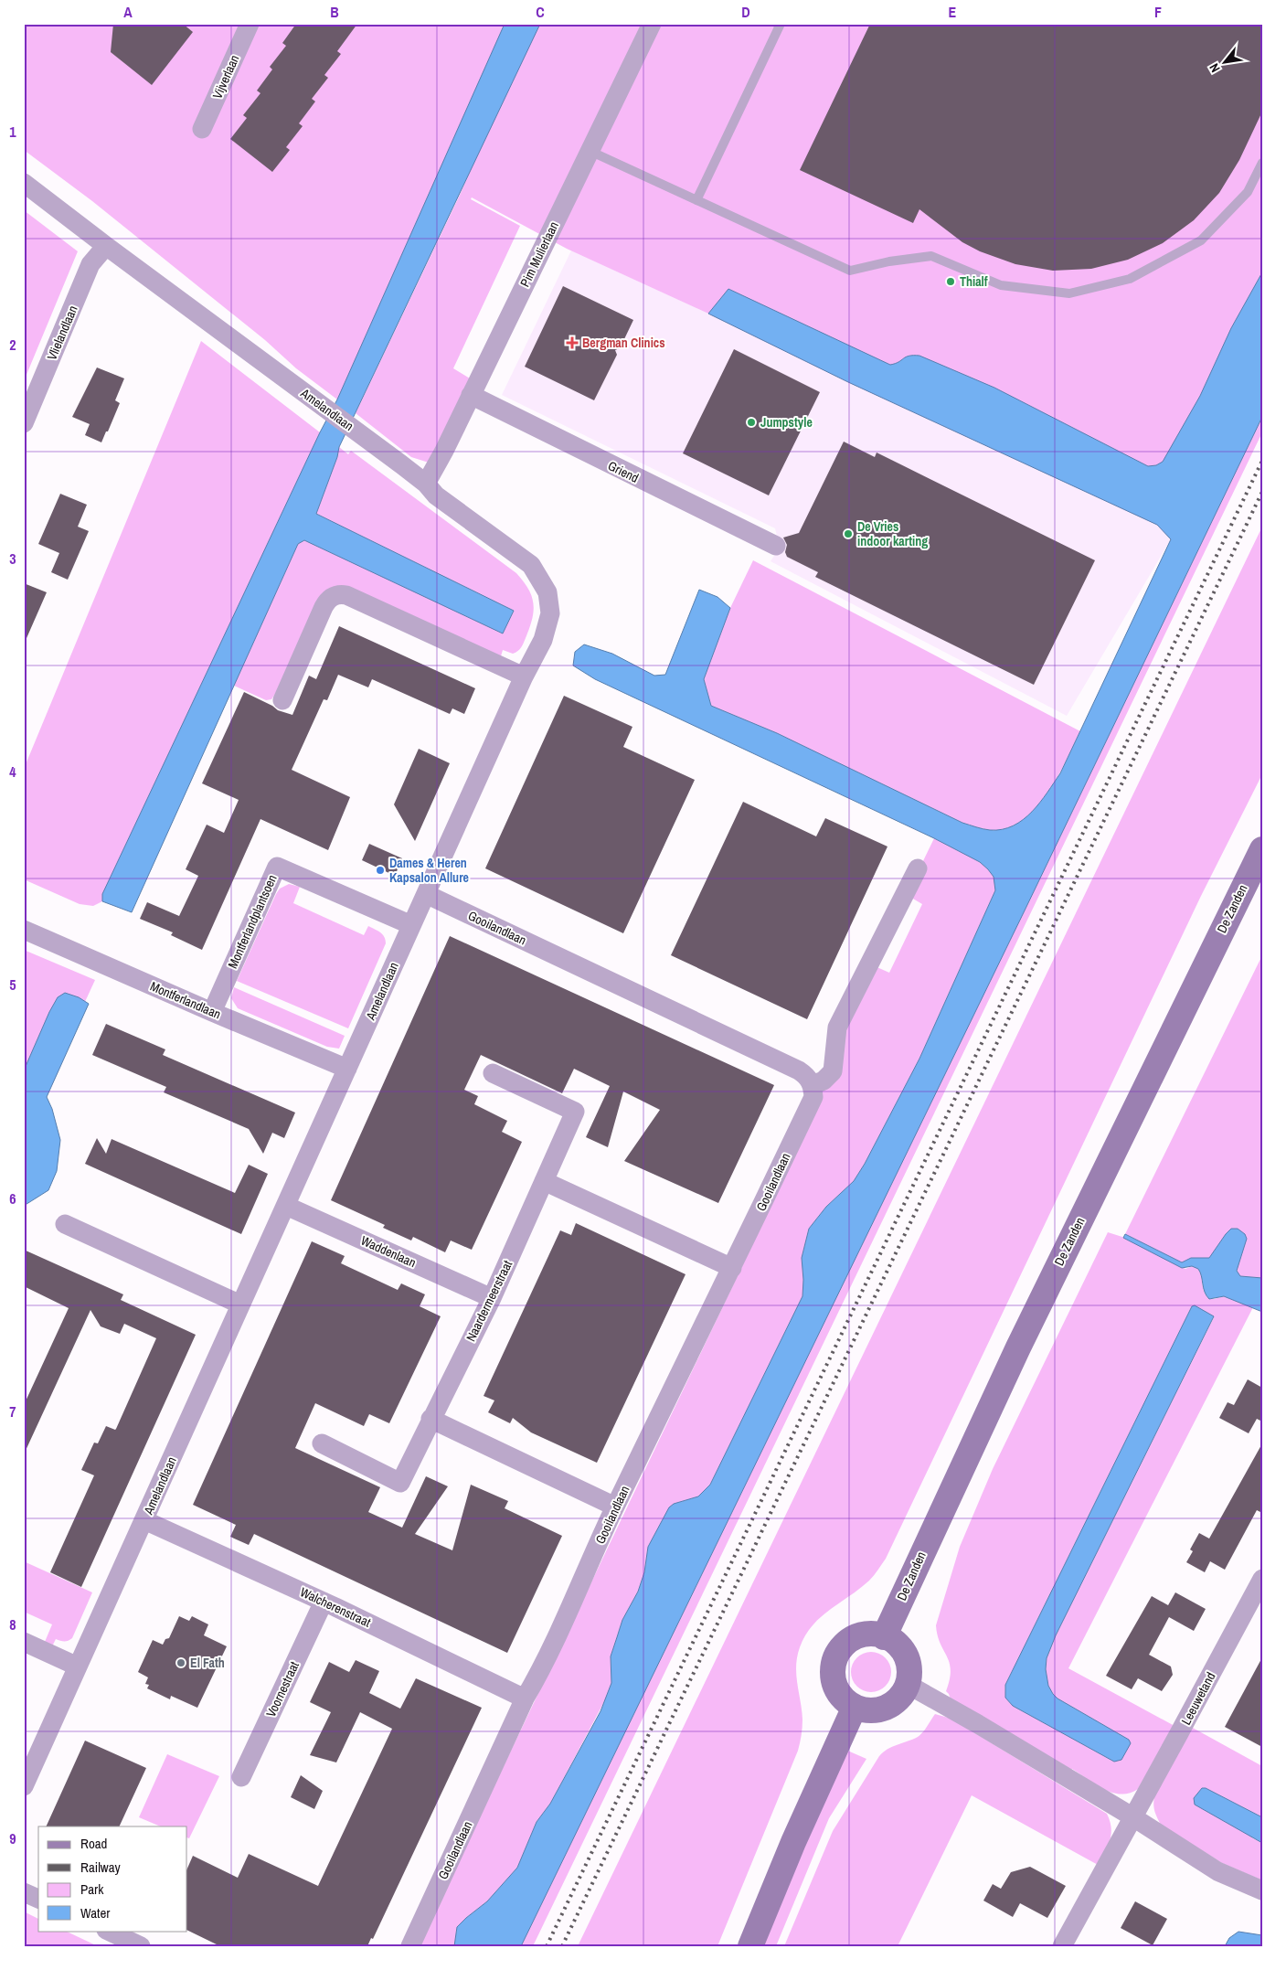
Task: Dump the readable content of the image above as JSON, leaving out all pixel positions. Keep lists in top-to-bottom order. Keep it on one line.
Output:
{"streets":{"main road":["De Zanden"],"street":["Vijverlaan","Pim Mulierlaan","Vlielandlaan","Amelandlaan","Griend","Montferlandplantsoen","Gooilandlaan","Montferlandlaan","Waddenlaan","Naardermeerstraat","Walcherenstraat","Voornestraat","Leeuwetand"]},"crossings":[["Pim Mulierlaan","Amelandlaan"],["Pim Mulierlaan","Griend"],["Vlielandlaan","Amelandlaan"],["Amelandlaan","Montferlandplantsoen"],["Amelandlaan","Gooilandlaan"],["Amelandlaan","Montferlandlaan"],["Amelandlaan","Waddenlaan"],["Amelandlaan","Walcherenstraat"],["Montferlandplantsoen","Montferlandlaan"],["Gooilandlaan","Walcherenstraat"],["Waddenlaan","Naardermeerstraat"],["Walcherenstraat","Voornestraat"]],"places":{"other":["Thialf","Jumpstyle","De Vries indoor karting","Dames & Heren Kapsalon Allure","El Fath"],"health":["Bergman Clinics"]},"legend":["Road","Railway","Park","Water"],"north":"bottom left","grid":{"columns":["A","B","C","D","E","F"],"rows":["1","2","3","4","5","6","7","8","9"]}}
